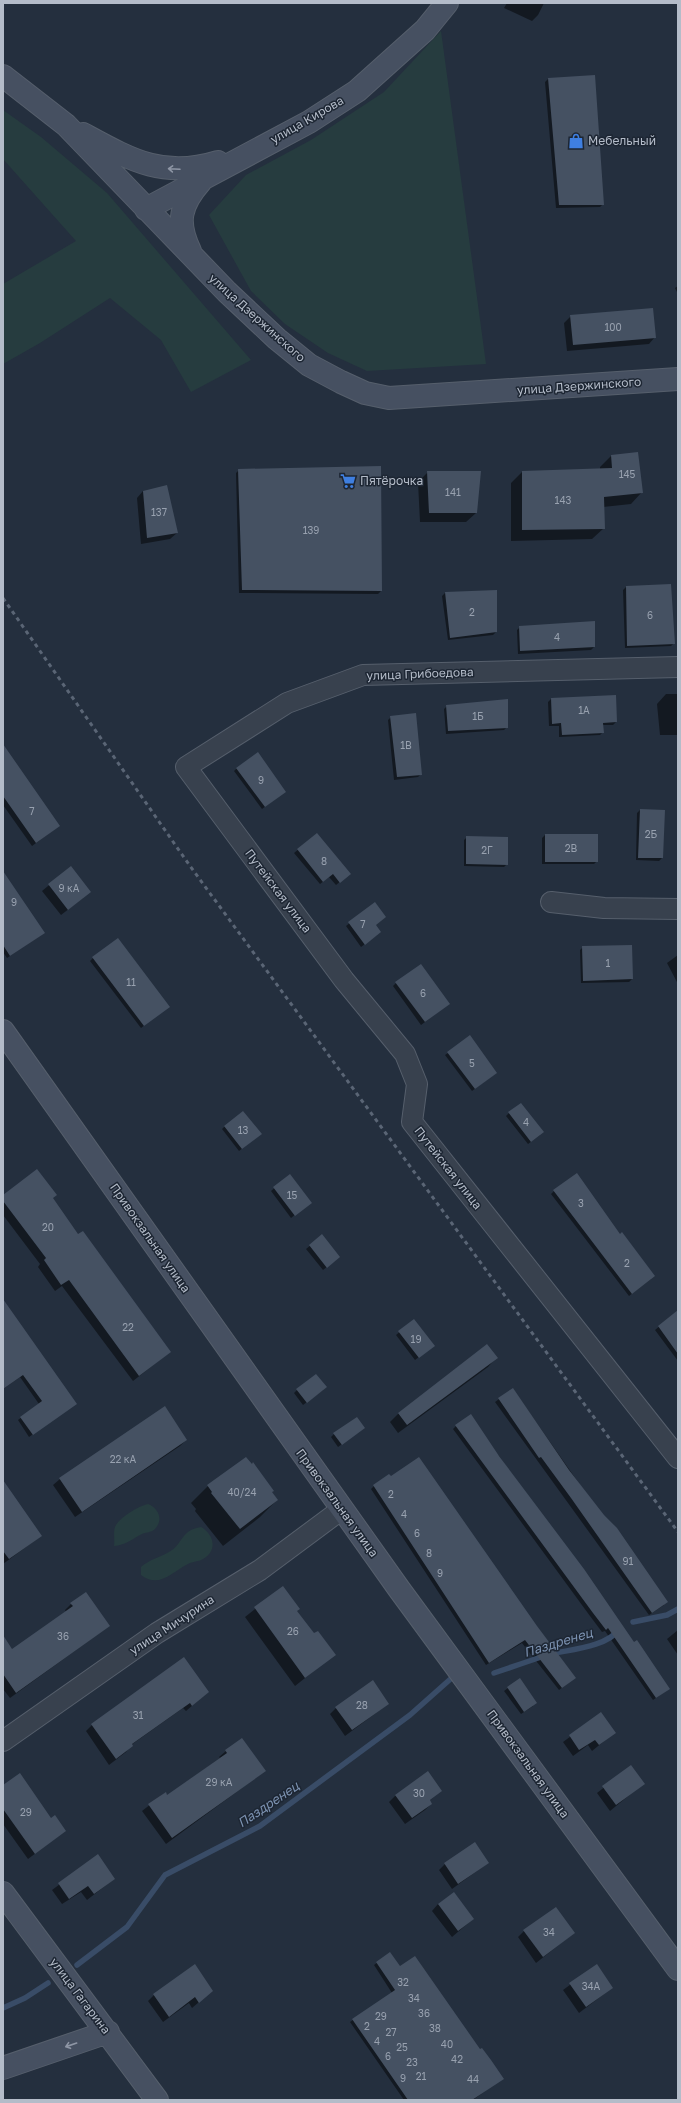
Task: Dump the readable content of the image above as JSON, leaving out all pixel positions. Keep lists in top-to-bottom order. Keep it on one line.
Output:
{"streets":{"main road":["улица Кирова","улица Дзержинского","Привокзальная улица","улица Гагарина"],"street":["улица Грибоедова","Путейская улица","улица Мичурина"]},"crossings":[["улица Кирова","улица Дзержинского"],["улица Грибоедова","Путейская улица"],["Привокзальная улица","улица Мичурина"]],"water":["Паздренец"],"places":{"shop":["Мебельный"],"supermarket":["Пятёрочка"]},"house_numbers":["100","145","141","143","137","139","2","6","4","1А","1Б","1В","9","7","2Б","2В","2Г","8","9 кА","9","7","1","11","6","5","4","13","15","3","20","2","22","19","22 кА","40/24","2","4","6","8","91","9","26","36","28","31","29 кА","30","29","34","32","34А","34","36","29","2","38","27","4","40","25","6","42","23","21","9","44"]}
